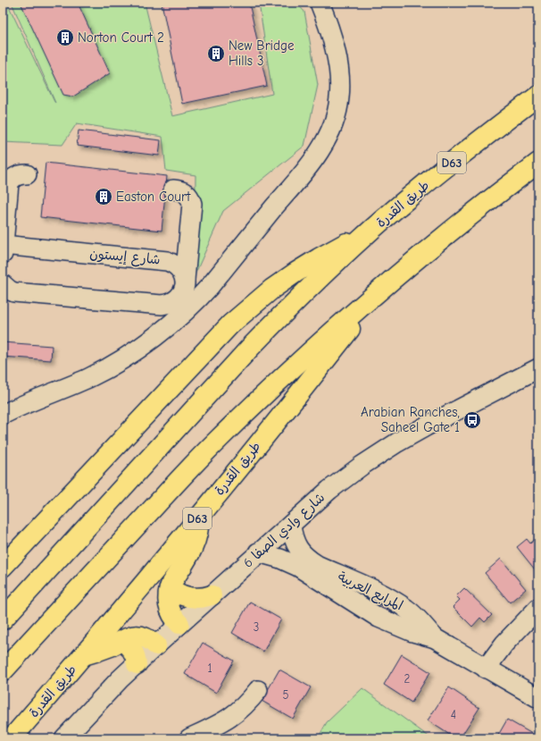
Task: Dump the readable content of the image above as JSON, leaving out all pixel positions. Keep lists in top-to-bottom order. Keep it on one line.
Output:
{"streets":{"main road":["D63","طريق القدرة"],"street":["شارع إيستون","شارع وادي الصفا 6","المرابع العربية"]},"crossings":[["شارع وادي الصفا 6","المرابع العربية"]],"places":{"building":["Norton Court 2","New Bridge Hills 3","Easton Court"],"bus stop":["Arabian Ranches, Saheel Gate 1"]},"house_numbers":["3","1","2","5","4"]}
